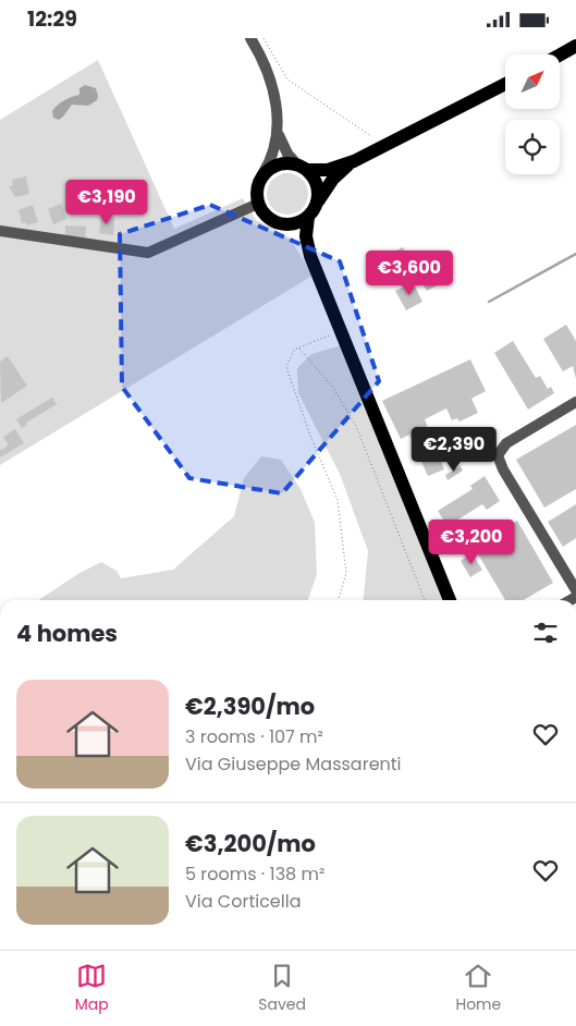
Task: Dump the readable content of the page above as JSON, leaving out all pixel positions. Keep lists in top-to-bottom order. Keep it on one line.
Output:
{"north":"top right","page":{"status":"12:29","price":["€3,190","€3,600","€2,390","€3,200"],"heading":"4 homes","list":[{"name":"€2,390/mo","note":"3 rooms · 107 m² · Via Giuseppe Massarenti"},{"name":"€3,200/mo","note":"5 rooms · 138 m² · Via Corticella"}],"tabs":["Map","Saved","Home"]}}
